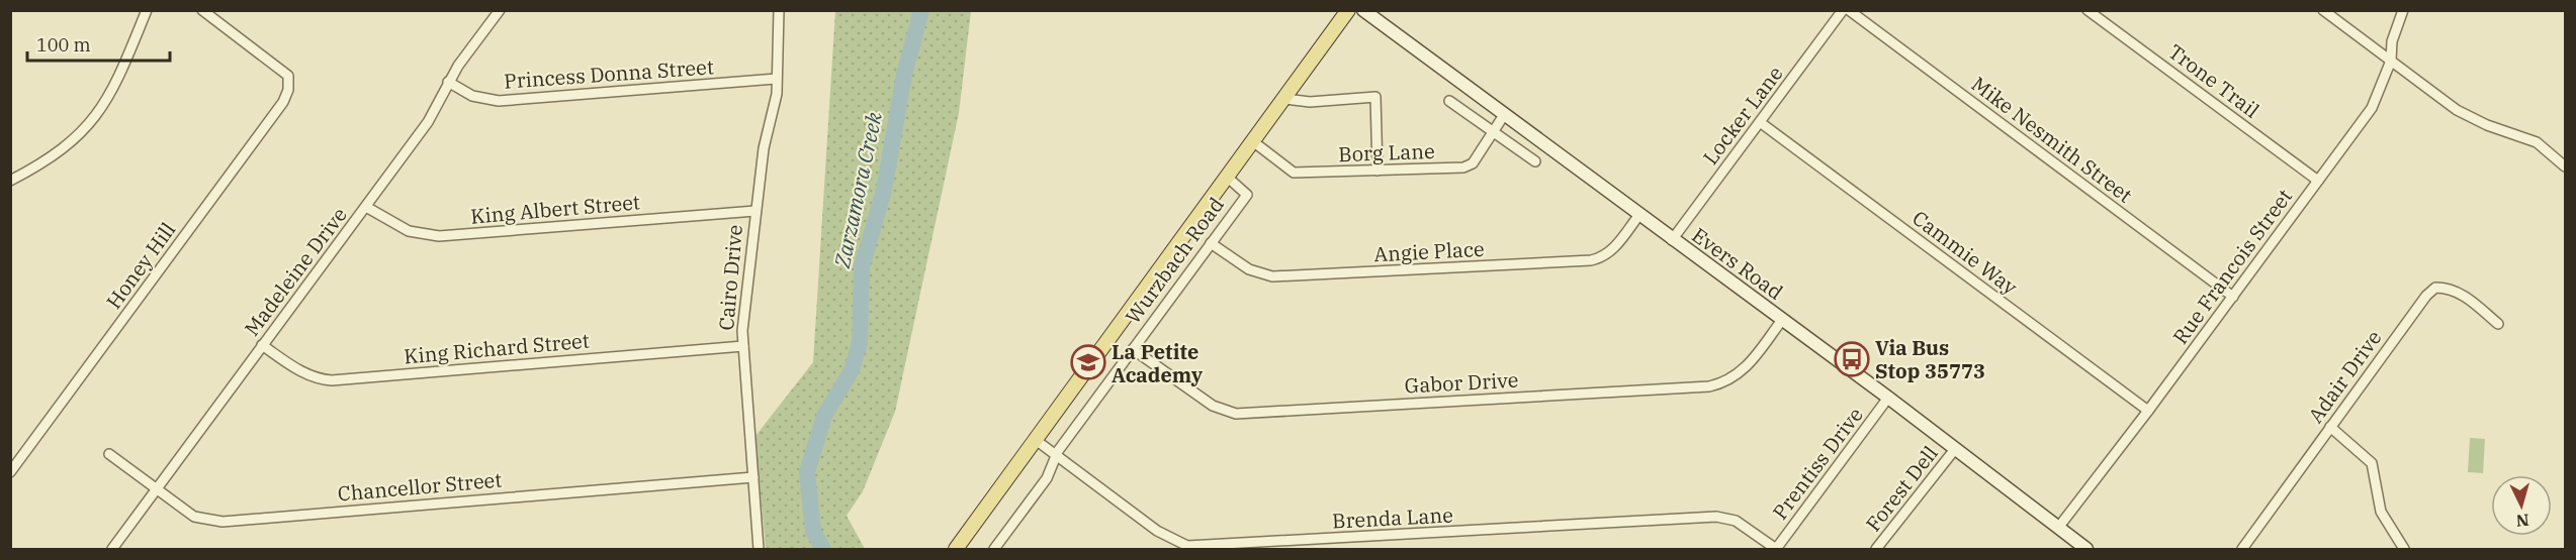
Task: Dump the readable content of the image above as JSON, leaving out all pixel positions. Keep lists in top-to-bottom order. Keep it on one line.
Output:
{"streets":{"main road":["Wurzbach Road","Evers Road"],"street":["Princess Donna Street","Trone Trail","Locker Lane","Mike Nesmith Street","Borg Lane","King Albert Street","Angie Place","Cammie Way","Honey Hill","Rue Francois Street","Madeleine Drive","Cairo Drive","King Richard Street","Adair Drive","Gabor Drive","Prentiss Drive","Chancellor Street","Forest Dell","Brenda Lane"]},"crossings":[["Princess Donna Street","Madeleine Drive"],["Princess Donna Street","Cairo Drive"],["Trone Trail","Rue Francois Street"],["Locker Lane","Cammie Way"],["Locker Lane","Evers Road"],["Mike Nesmith Street","Rue Francois Street"],["Borg Lane","Wurzbach Road"],["Borg Lane","Evers Road"],["King Albert Street","Madeleine Drive"],["King Albert Street","Cairo Drive"],["Angie Place","Wurzbach Road"],["Angie Place","Evers Road"],["Cammie Way","Rue Francois Street"],["Wurzbach Road","Gabor Drive"],["Wurzbach Road","Brenda Lane"],["Evers Road","Rue Francois Street"],["Evers Road","Gabor Drive"],["Evers Road","Prentiss Drive"],["Evers Road","Forest Dell"],["Madeleine Drive","King Richard Street"],["Madeleine Drive","Chancellor Street"],["Cairo Drive","King Richard Street"],["Cairo Drive","Chancellor Street"],["Prentiss Drive","Brenda Lane"]],"water":["Zarzamora Creek"],"places":{"bus stop":["Via Bus Stop 35773"],"school or university":["La Petite Academy"]},"scale_bar":"100 m","north":"bottom"}
